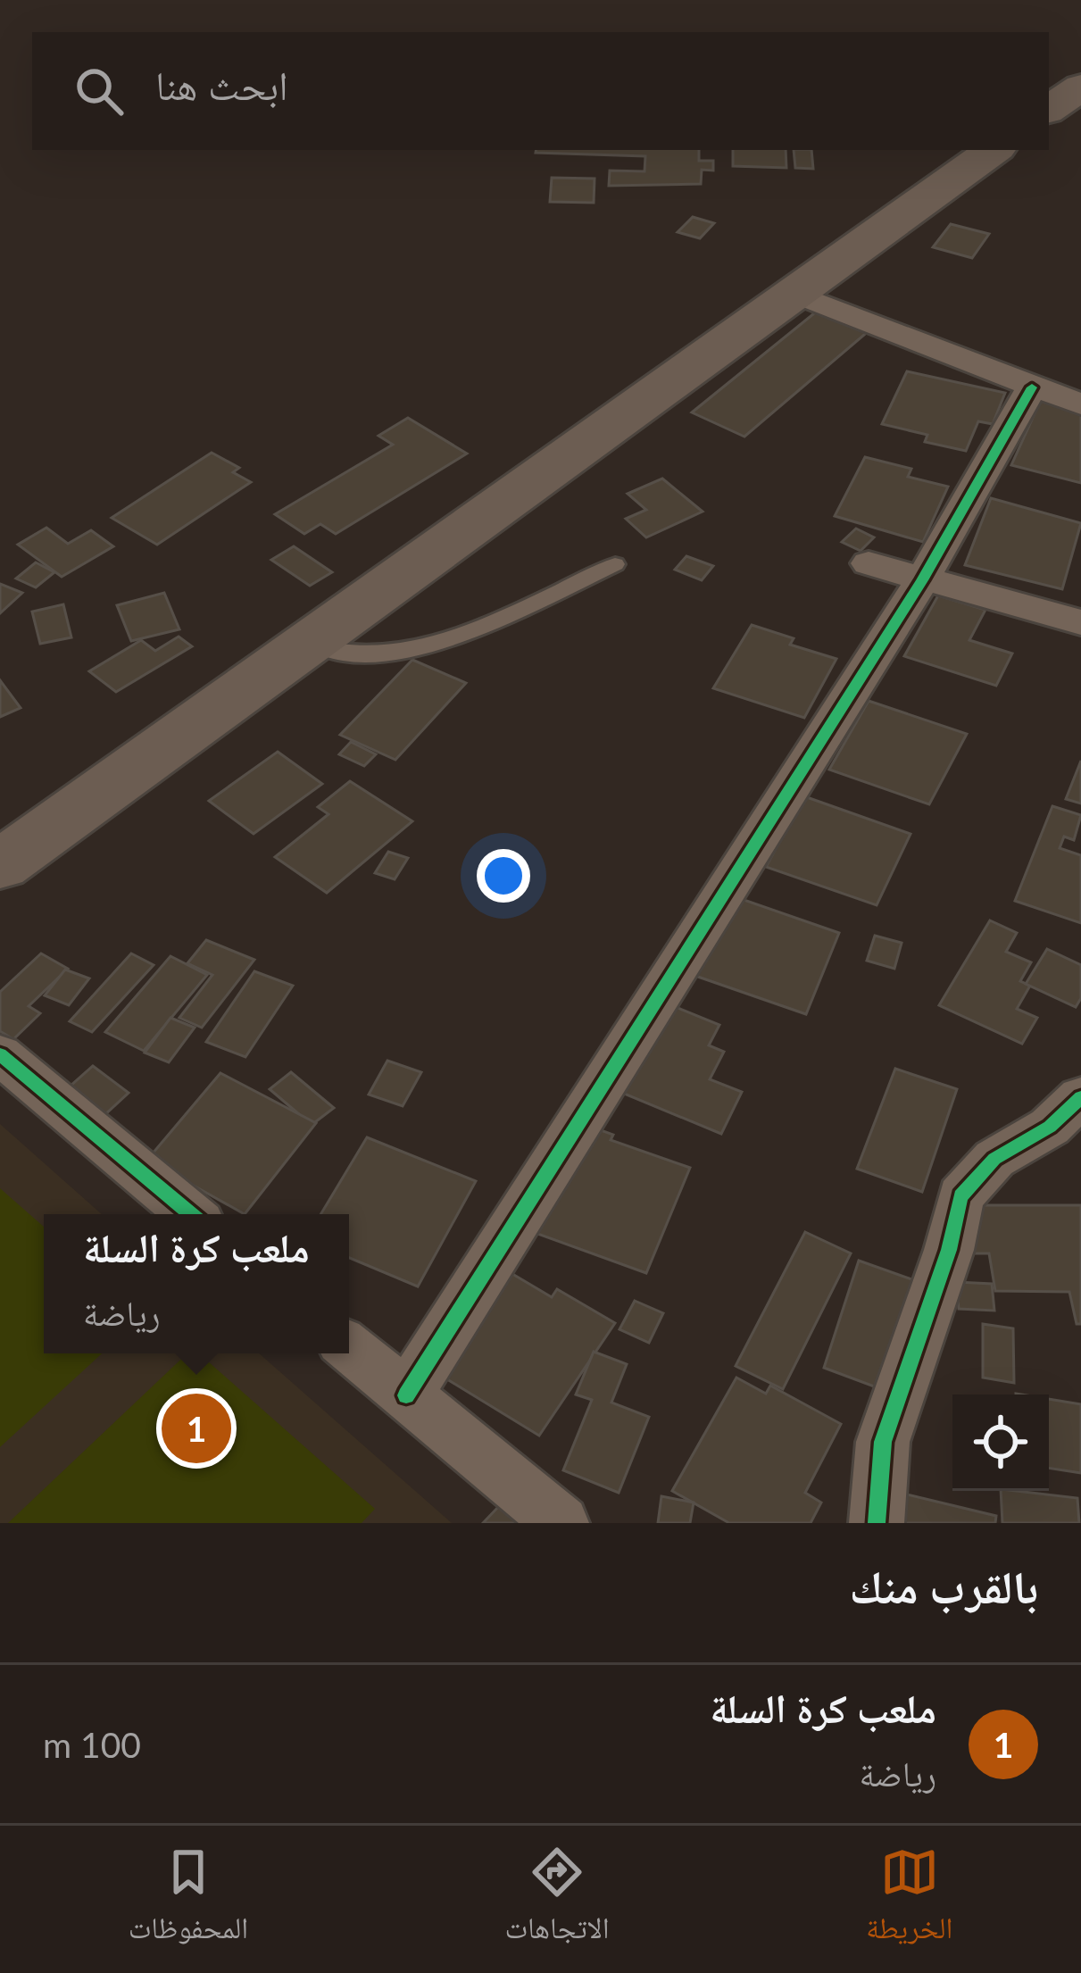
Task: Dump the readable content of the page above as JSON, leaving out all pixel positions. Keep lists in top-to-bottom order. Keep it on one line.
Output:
{"page":{"search":"ابحث هنا","popup":["ملعب كرة السلة","رياضة"],"pins":"1","heading":"بالقرب منك","list":[{"mark":"1","name":"ملعب كرة السلة","note":"رياضة","value":"100 m"}],"nav":["الخريطة","الاتجاهات","المحفوظات"]}}
